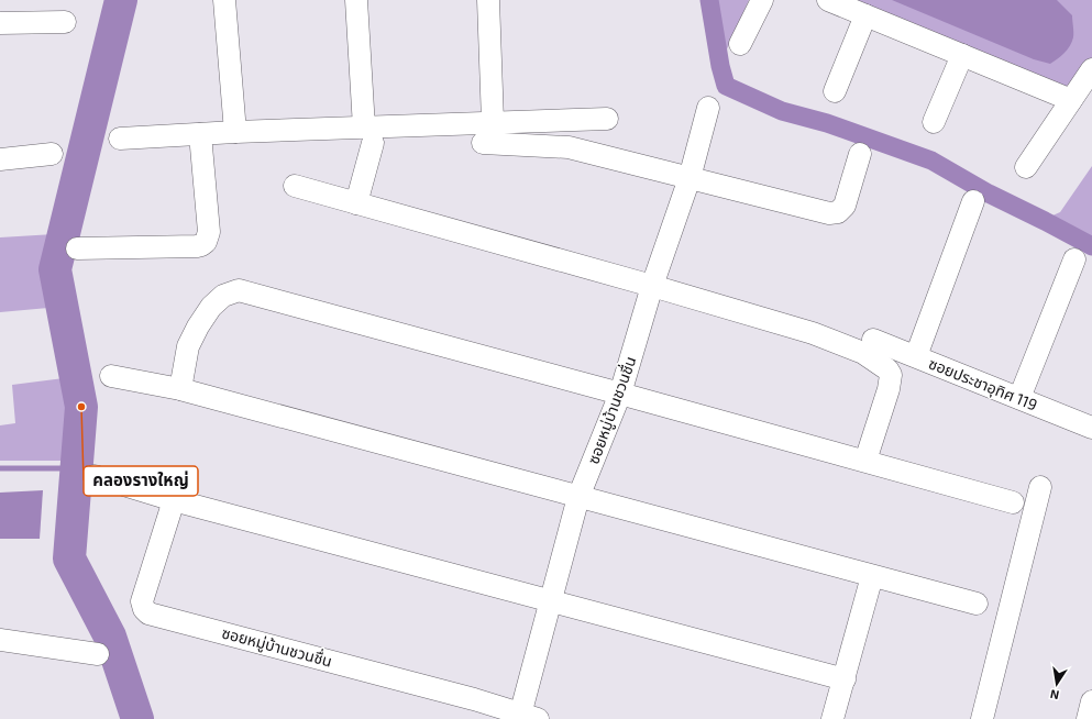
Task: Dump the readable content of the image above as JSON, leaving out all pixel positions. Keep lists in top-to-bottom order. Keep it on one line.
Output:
{"streets":{"street":["ซอยประชาอุทิศ 119","ซอยหมู่บ้านชวนชื่น"]},"places":["คลองรางใหญ่"],"north":"bottom"}
